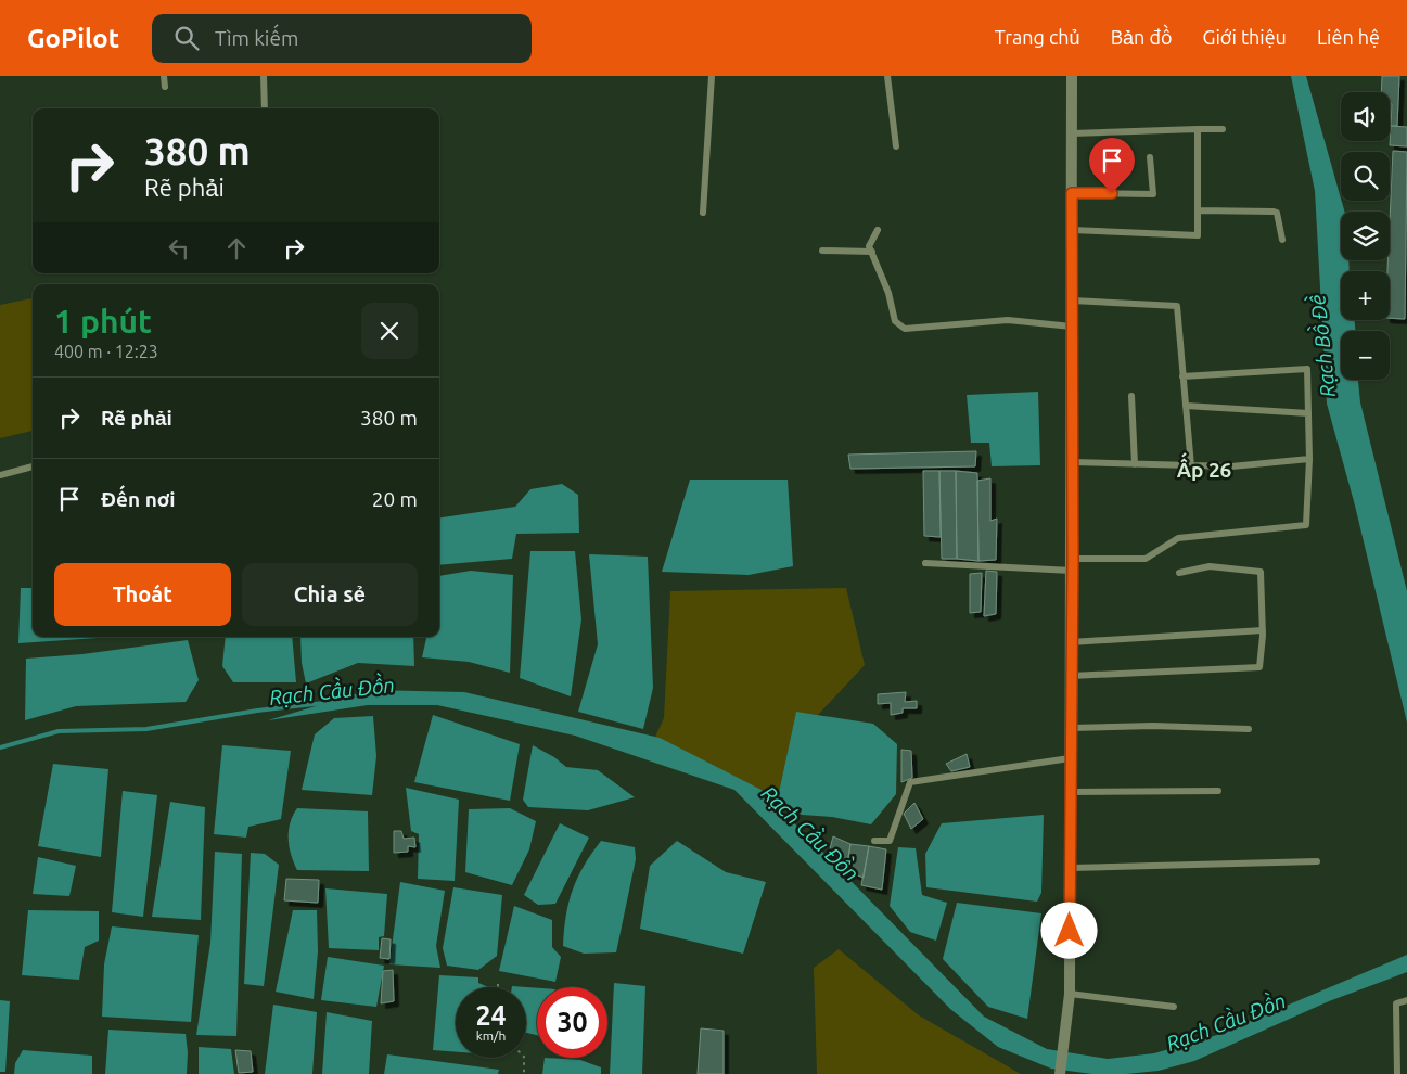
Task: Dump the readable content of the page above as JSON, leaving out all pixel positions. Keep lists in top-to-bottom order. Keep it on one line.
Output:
{"districts":["Ấp 26"],"water":["Rạch Bồ Đề","Rạch Cầu Đồn"],"page":{"header":"GoPilot","search":"Tìm kiếm","nav":["Trang chủ","Bản đồ","Giới thiệu","Liên hệ"],"map_buttons":["+","−"],"turn":["380 m","Rẽ phải"],"heading":["1 phút","400 m · 12:23"],"list":[{"name":"Rẽ phải","value":"380 m"},{"name":"Đến nơi","value":"20 m"}],"buttons":["Thoát","Chia sẻ"],"speed":"24 km/h","limit":"30"}}
